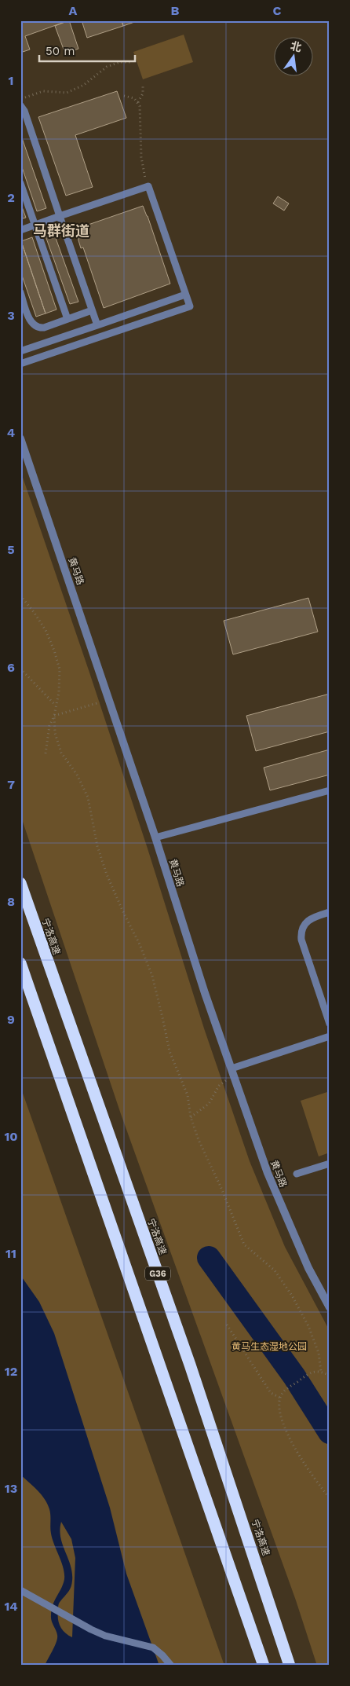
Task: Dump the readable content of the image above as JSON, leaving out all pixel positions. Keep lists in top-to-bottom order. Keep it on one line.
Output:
{"streets":{"highway":["宁洛高速","G36"],"street":["黄马路"]},"districts":["马群街道"],"parks":["黄马生态湿地公园"],"scale_bar":"50 m","north":"top","grid":{"columns":["A","B","C"],"rows":["1","2","3","4","5","6","7","8","9","10","11","12","13","14"]}}
